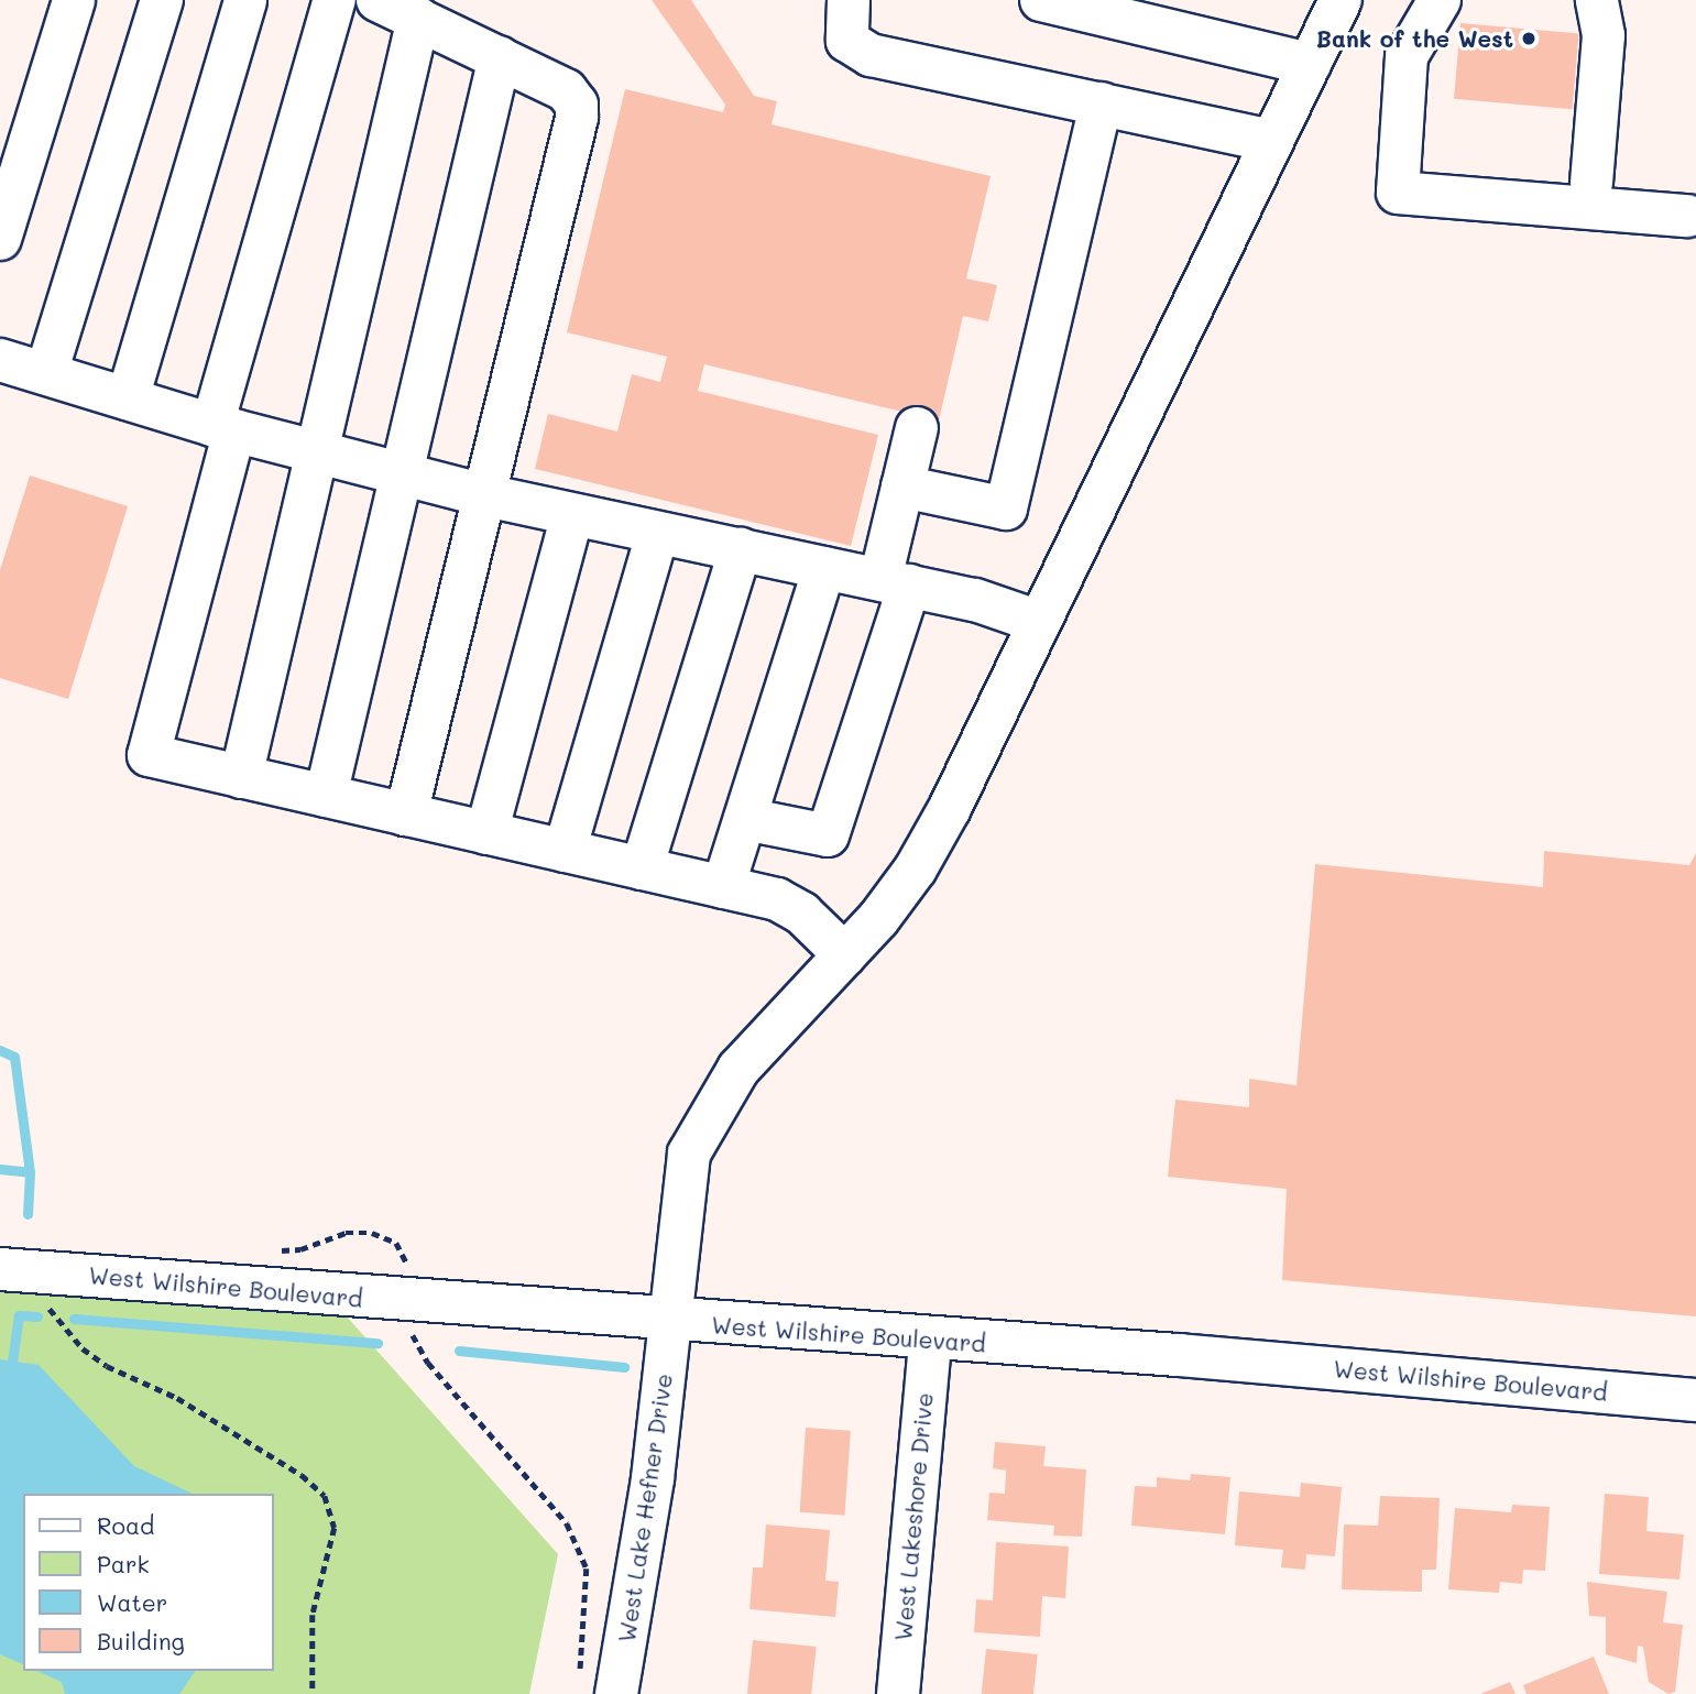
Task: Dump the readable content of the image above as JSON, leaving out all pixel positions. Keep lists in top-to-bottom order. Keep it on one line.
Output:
{"streets":{"street":["West Wilshire Boulevard","West Lake Hefner Drive","West Lakeshore Drive"]},"crossings":[["West Wilshire Boulevard","West Lake Hefner Drive"],["West Wilshire Boulevard","West Lakeshore Drive"]],"places":["Bank of the West"],"legend":["Road","Park","Water","Building"]}
